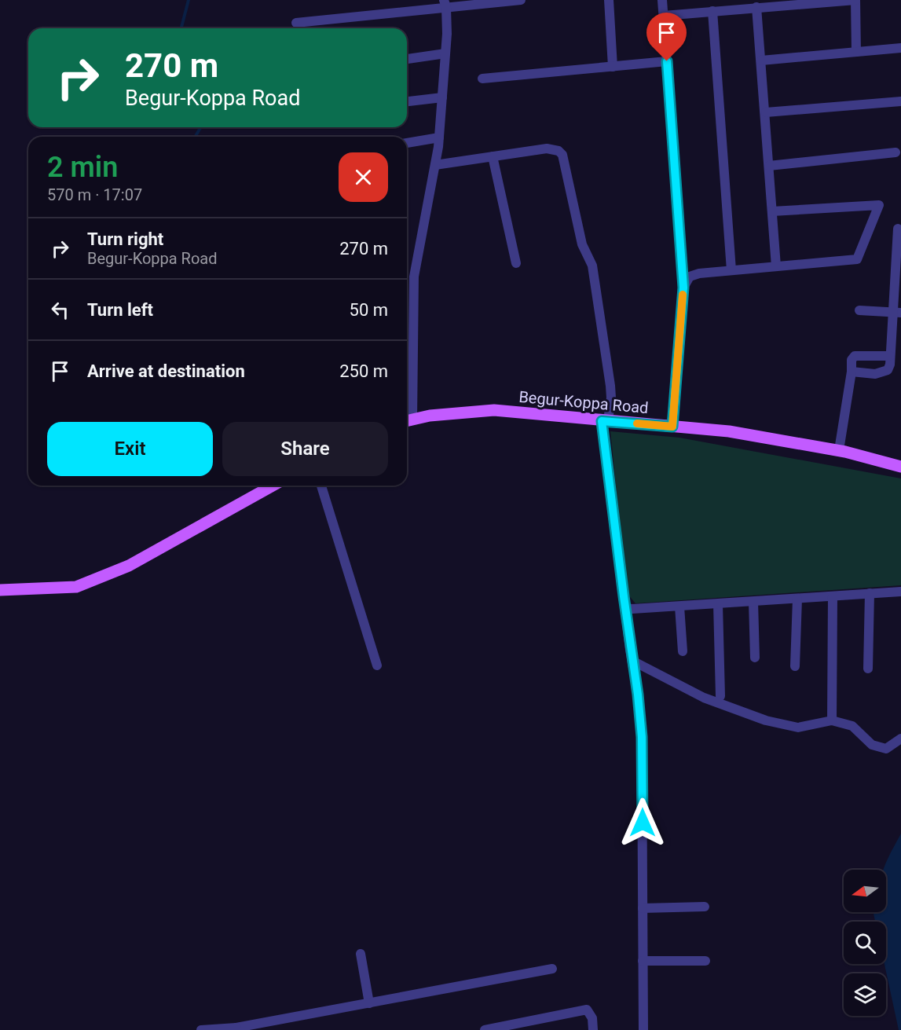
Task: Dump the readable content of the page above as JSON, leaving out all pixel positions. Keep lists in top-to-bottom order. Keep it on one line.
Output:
{"streets":{"main road":["Begur-Koppa Road"]},"north":"left","page":{"turn":["270 m","Begur-Koppa Road"],"heading":["2 min","570 m · 17:07"],"list":[{"name":"Turn right","note":"Begur-Koppa Road","value":"270 m"},{"name":"Turn left","value":"50 m"},{"name":"Arrive at destination","value":"250 m"}],"buttons":["Exit","Share"]}}
